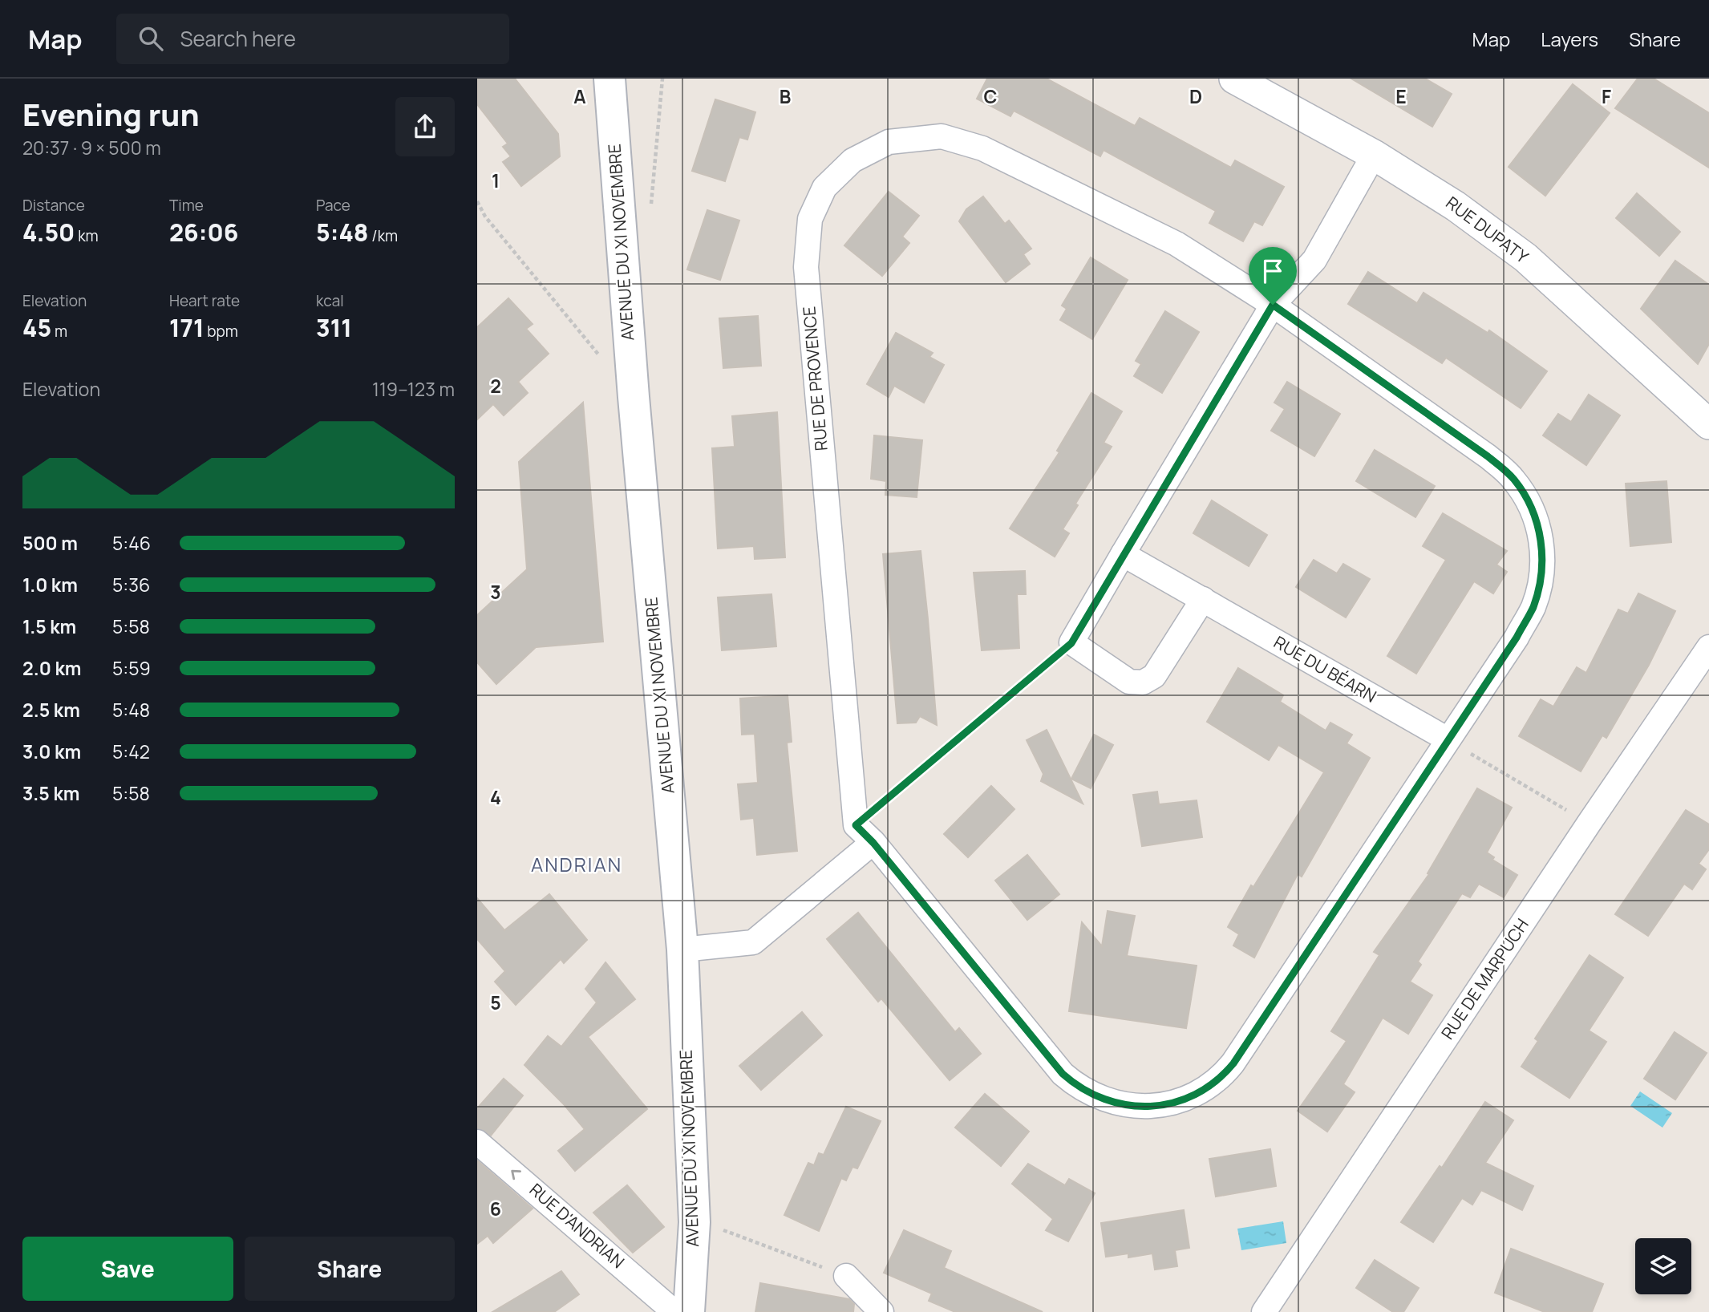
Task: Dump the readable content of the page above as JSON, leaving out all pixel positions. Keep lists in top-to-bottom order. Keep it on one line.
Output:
{"streets":{"main road":["AVENUE DU XI NOVEMBRE"],"street":["RUE DUPATY","RUE DE PROVENCE","RUE DU BÉARN","RUE DE MARPUCH","RUE D'ANDRIAN"]},"crossings":[["RUE DE PROVENCE","RUE DU BÉARN"]],"one_way":["RUE D'ANDRIAN"],"districts":["ANDRIAN"],"page":{"header":"Map","search":"Search here","nav":["Map","Layers","Share"],"heading":["Evening run","20:37 · 9 × 500 m"],"stats":[["Distance","4.50 km"],["Time","26:06"],["Pace","5:48 /km"],["Elevation","45 m"],["Heart rate","171 bpm"],["kcal","311"]],"chart":["Elevation","119–123 m"],"list":[{"name":"500 m","note":"5:46"},{"name":"1.0 km","note":"5:36"},{"name":"1.5 km","note":"5:58"},{"name":"2.0 km","note":"5:59"},{"name":"2.5 km","note":"5:48"},{"name":"3.0 km","note":"5:42"},{"name":"3.5 km","note":"5:58"}],"buttons":["Save","Share"]},"grid":{"columns":["A","B","C","D","E","F"],"rows":["1","2","3","4","5","6"]}}
